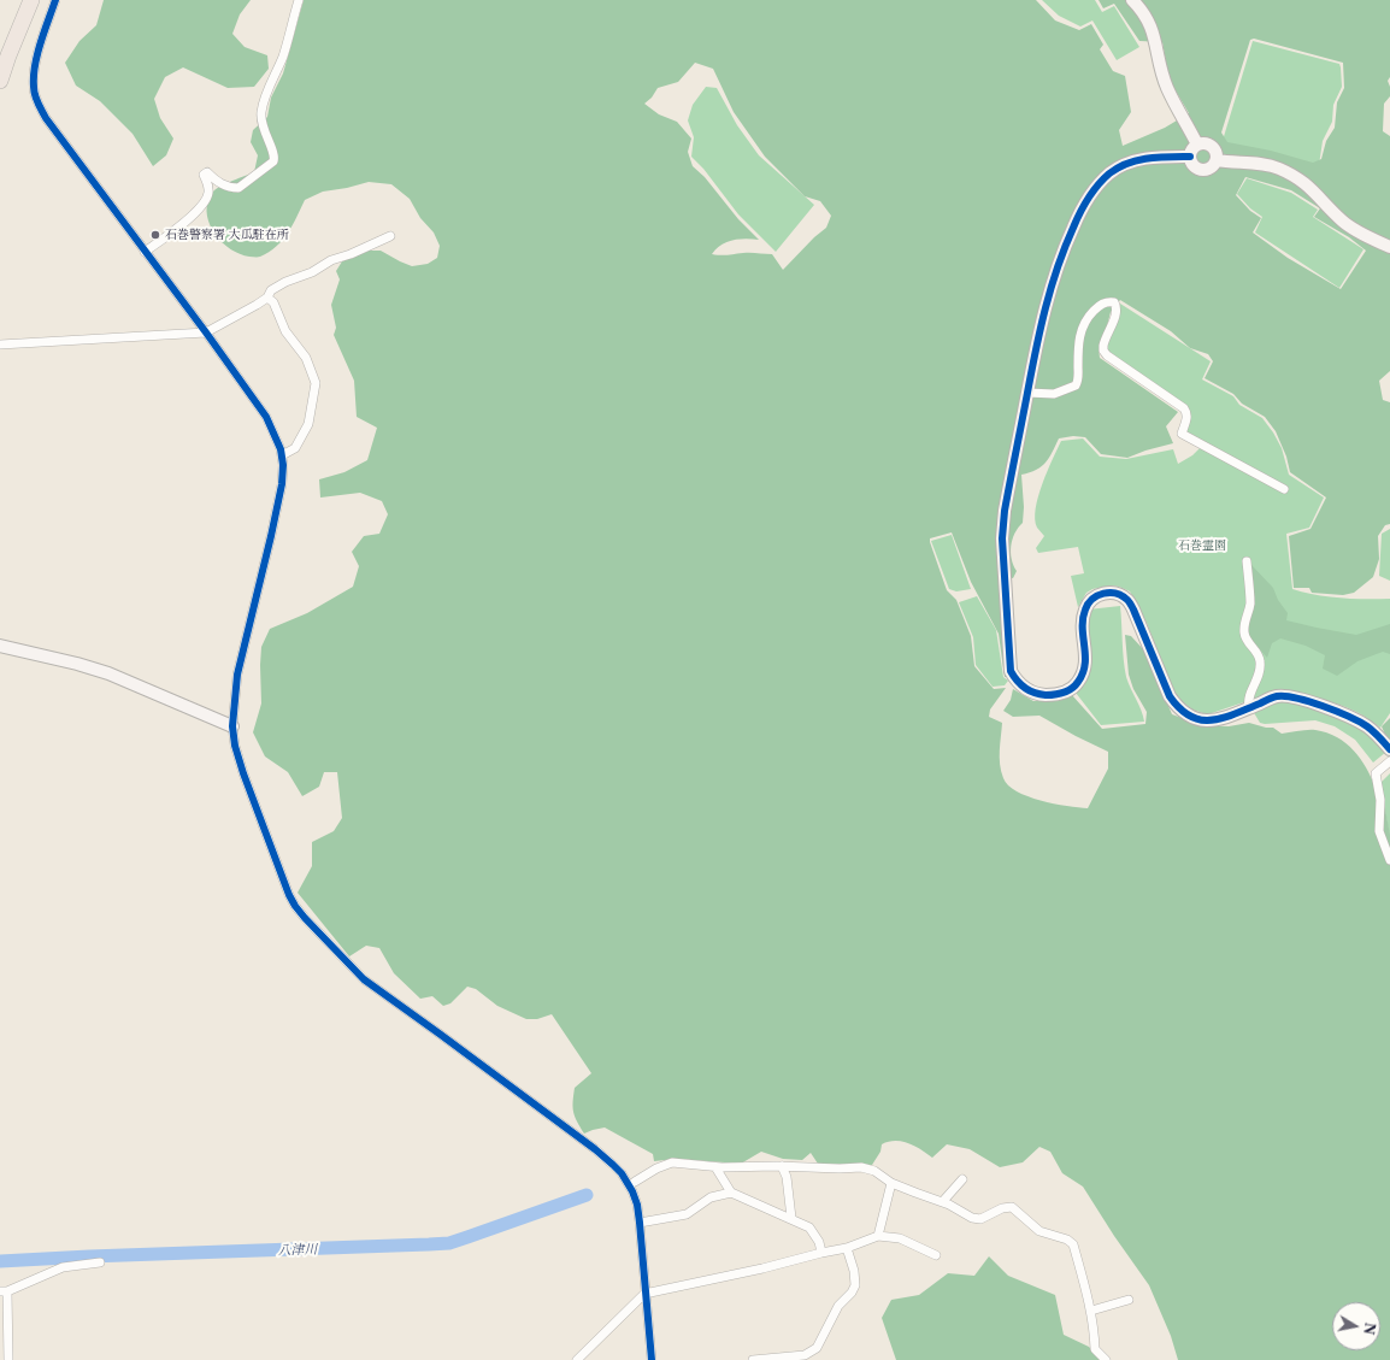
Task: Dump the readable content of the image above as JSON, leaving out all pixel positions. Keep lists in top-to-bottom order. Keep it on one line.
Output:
{"water":["八津川"],"parks":["石巻霊園"],"places":["石巻警察署 大瓜駐在所"],"north":"right"}
